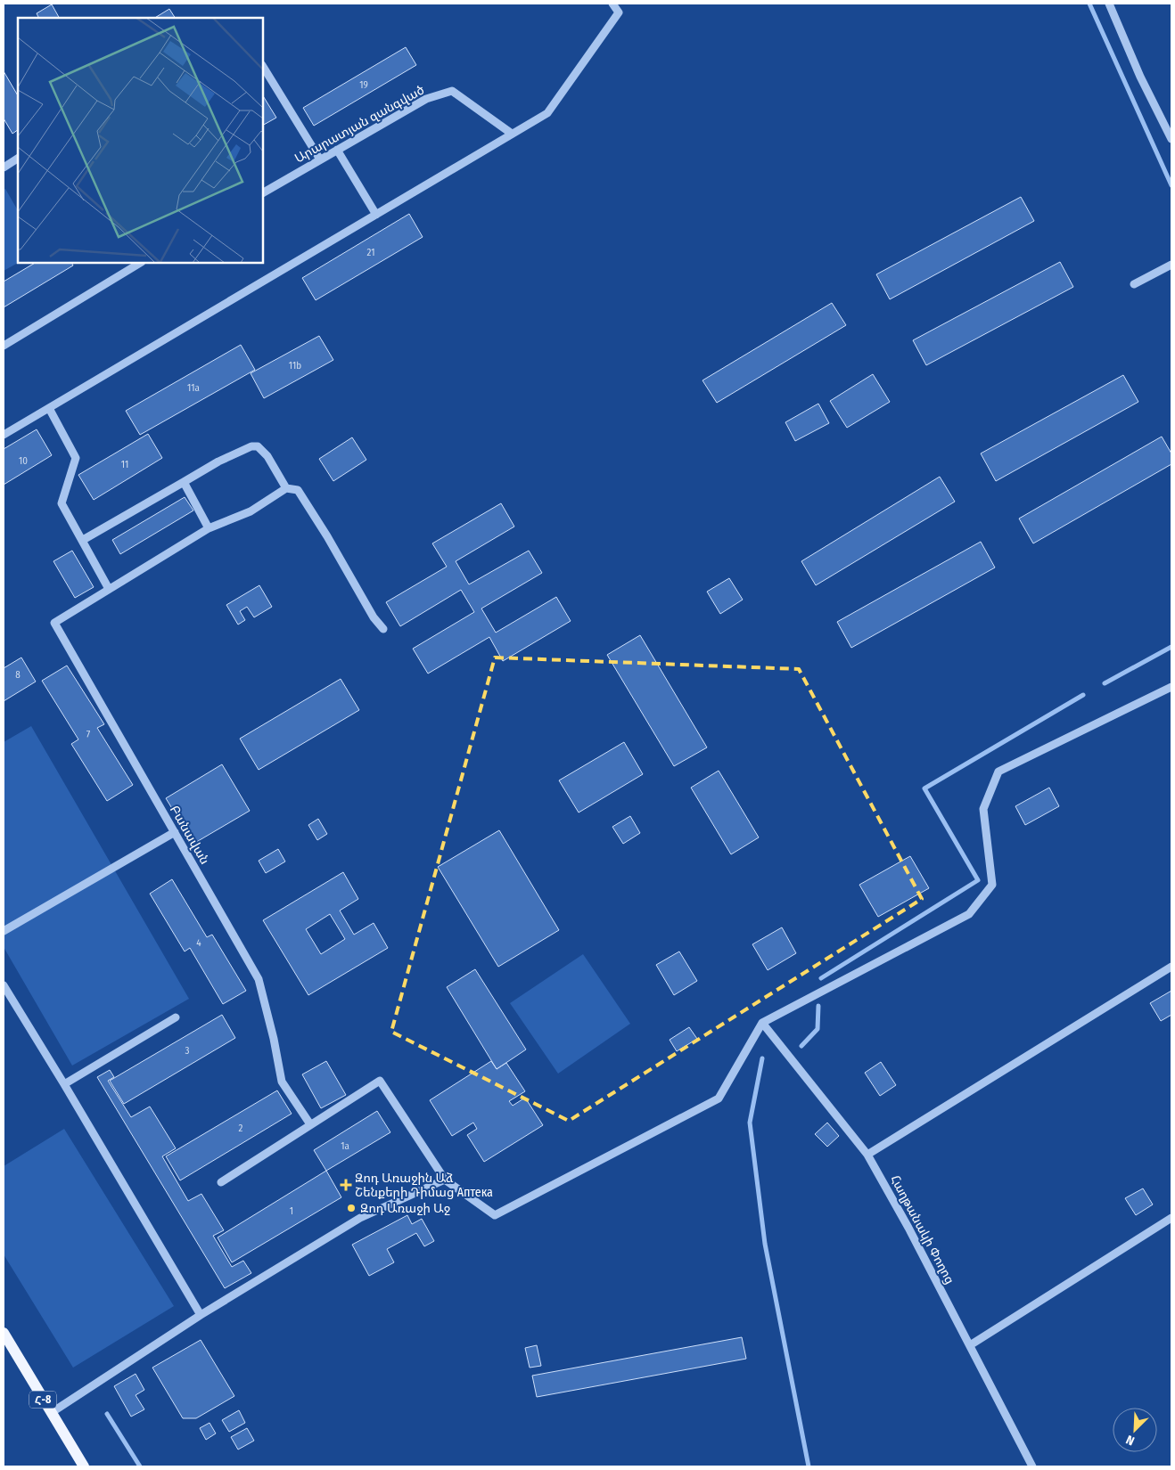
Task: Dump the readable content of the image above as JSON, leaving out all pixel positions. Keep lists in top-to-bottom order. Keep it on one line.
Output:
{"streets":{"main road":["Հ-8"],"street":["Արարատյան զանգված","Բանավան","Հաղթանակի Փողոց"]},"places":{"health":["Զոդ Առաջին Աձ Շենքերի Դիմաց Аптека"],"other":["Զոդ Առաջի Աջ"]},"house_numbers":["19","21","11b","11a","10","11","8","7","4","3","2","1a","1"],"north":"bottom left"}
